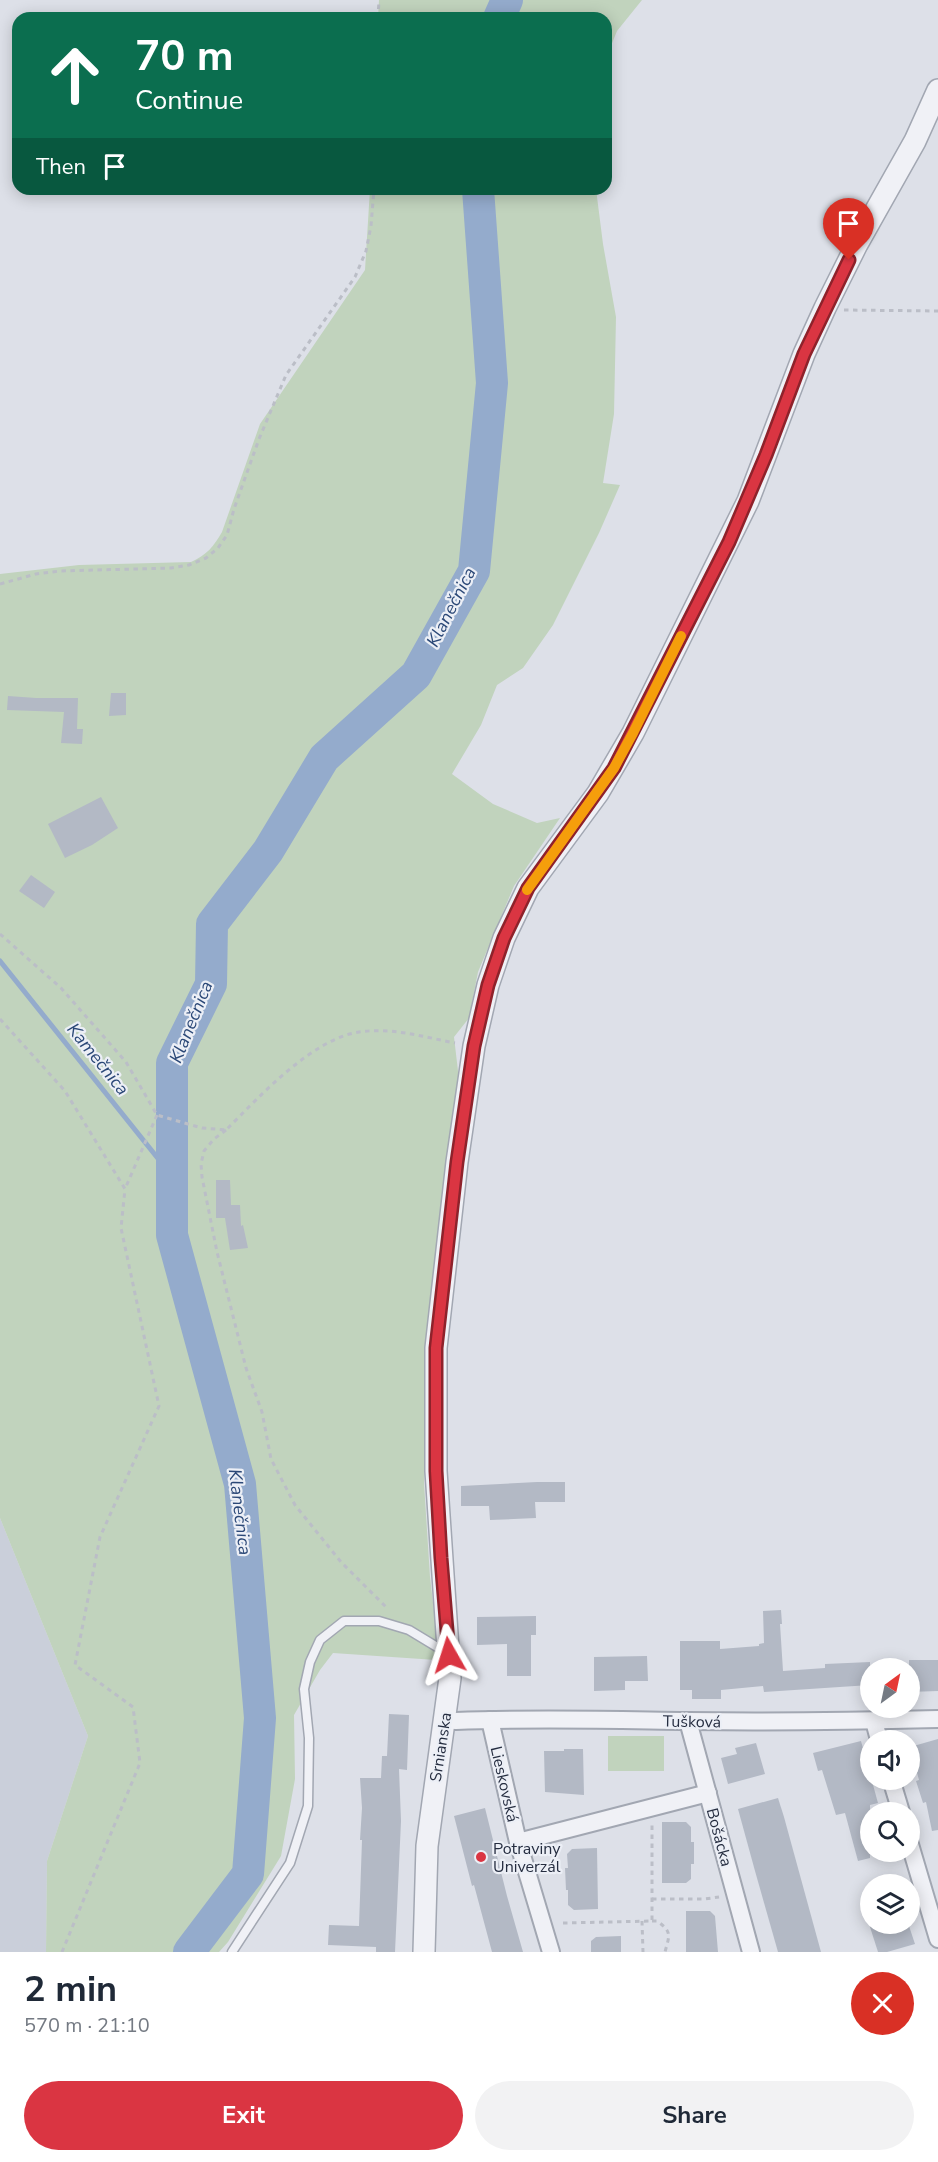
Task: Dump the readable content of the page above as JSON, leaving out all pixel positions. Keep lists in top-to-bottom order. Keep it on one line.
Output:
{"streets":{"street":["Tušková","Srnianska","Lieskovská","Bošácka"]},"crossings":[["Tušková","Srnianska"],["Tušková","Lieskovská"],["Tušková","Bošácka"]],"water":["Klanečnica","Kamečnica"],"places":["Potraviny Univerzál"],"north":"top right","page":{"turn":["70 m","Continue"],"then":"Then","heading":["2 min","570 m · 21:10"],"buttons":["Exit","Share"]}}
